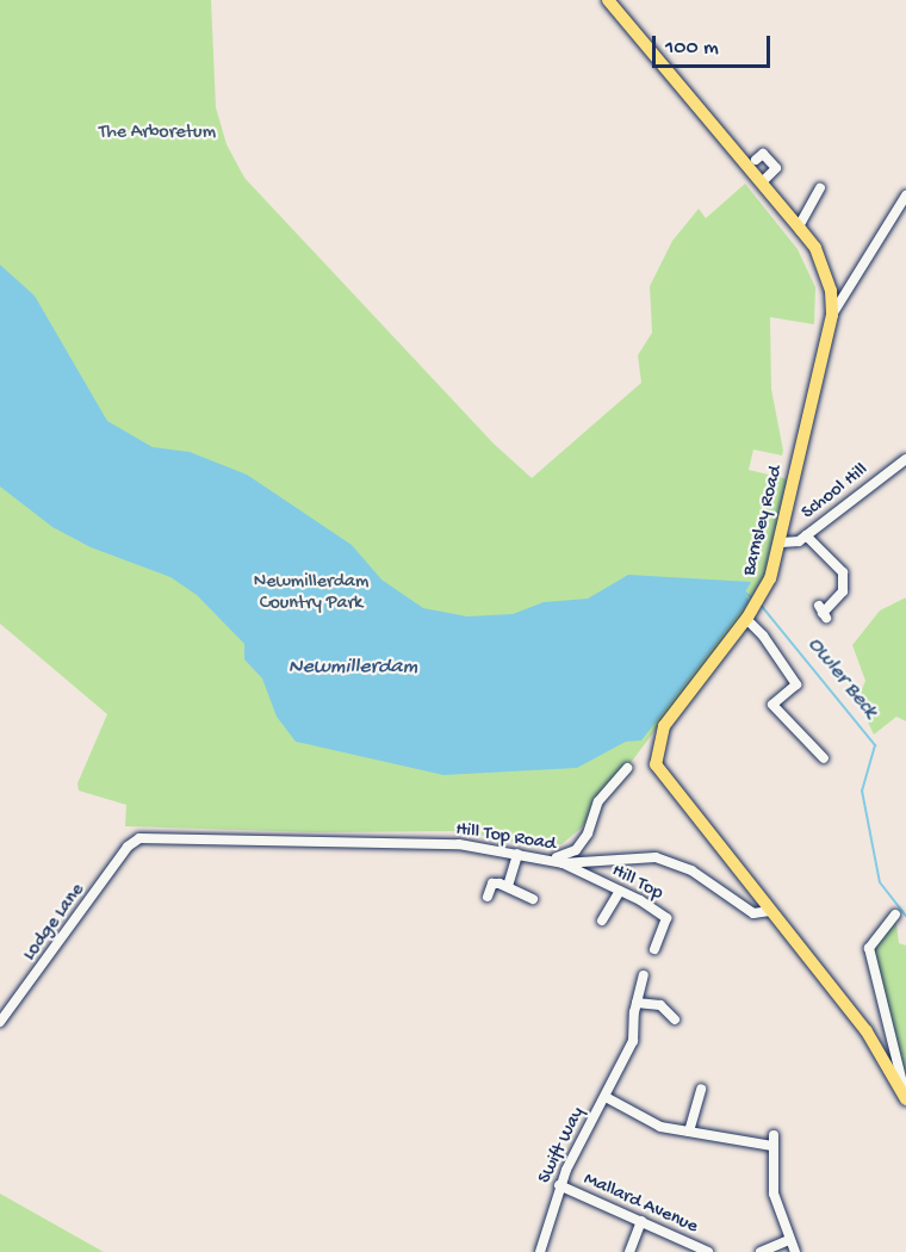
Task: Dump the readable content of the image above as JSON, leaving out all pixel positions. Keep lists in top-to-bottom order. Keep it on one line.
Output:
{"streets":{"main road":["Barnsley Road"],"street":["School Hill","Hill Top Road","Hill Top","Lodge Lane","Swift Way","Mallard Avenue"]},"crossings":[["School Hill","Barnsley Road"],["Barnsley Road","Hill Top Road"],["Hill Top Road","Hill Top"],["Hill Top Road","Lodge Lane"],["Swift Way","Mallard Avenue"]],"water":["Newmillerdam","Owler Beck"],"parks":["The Arboretum","Newmillerdam Country Park"],"scale_bar":"100 m"}
